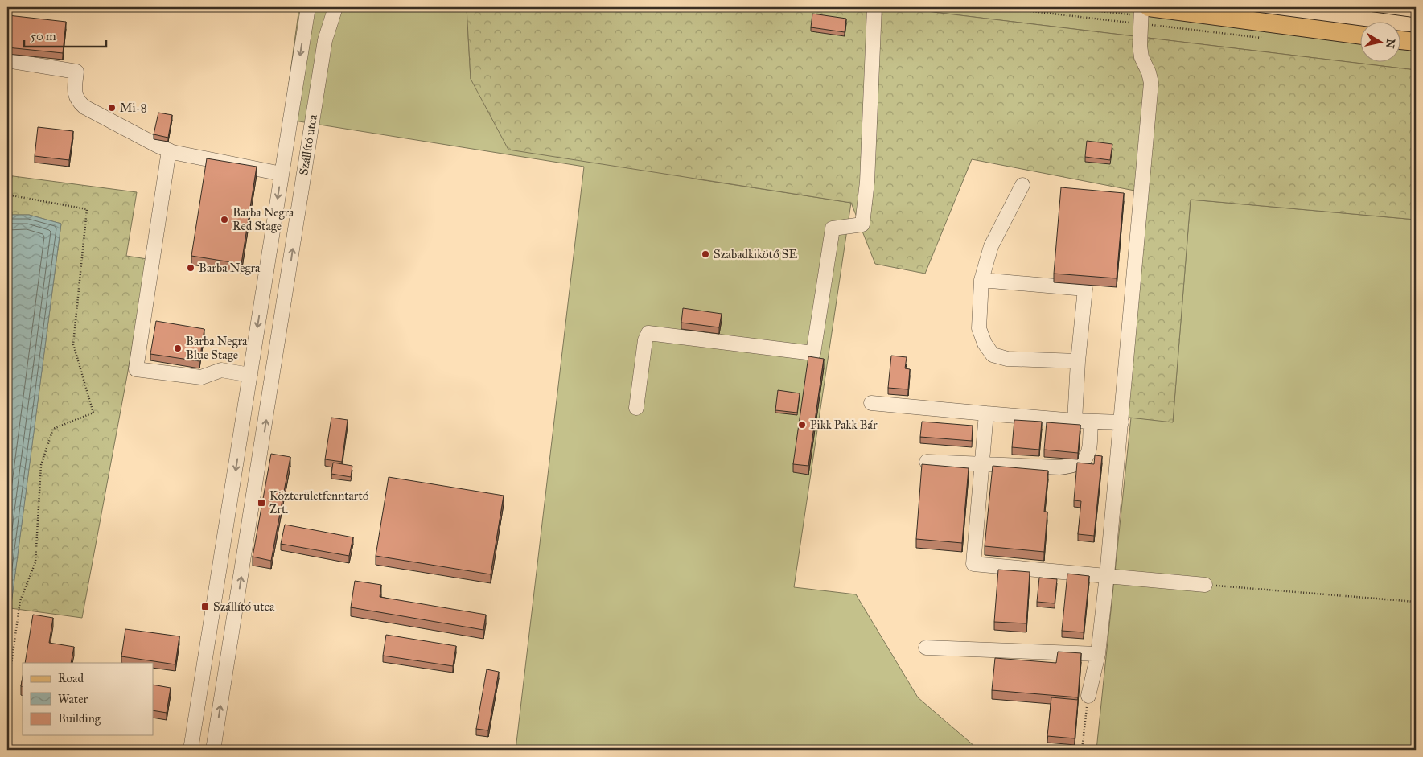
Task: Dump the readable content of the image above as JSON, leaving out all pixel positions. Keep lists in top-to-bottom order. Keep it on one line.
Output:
{"streets":{"street":["Szállító utca"]},"places":{"other":["Mi-8","Barba Negra Red Stage","Szabadkikötő SE","Barba Negra","Barba Negra Blue Stage","Pikk Pakk Bár"],"transit":["Közterületfenntartó Zrt.","Szállító utca"]},"legend":["Road","Water","Building"],"scale_bar":"50 m","north":"right"}
